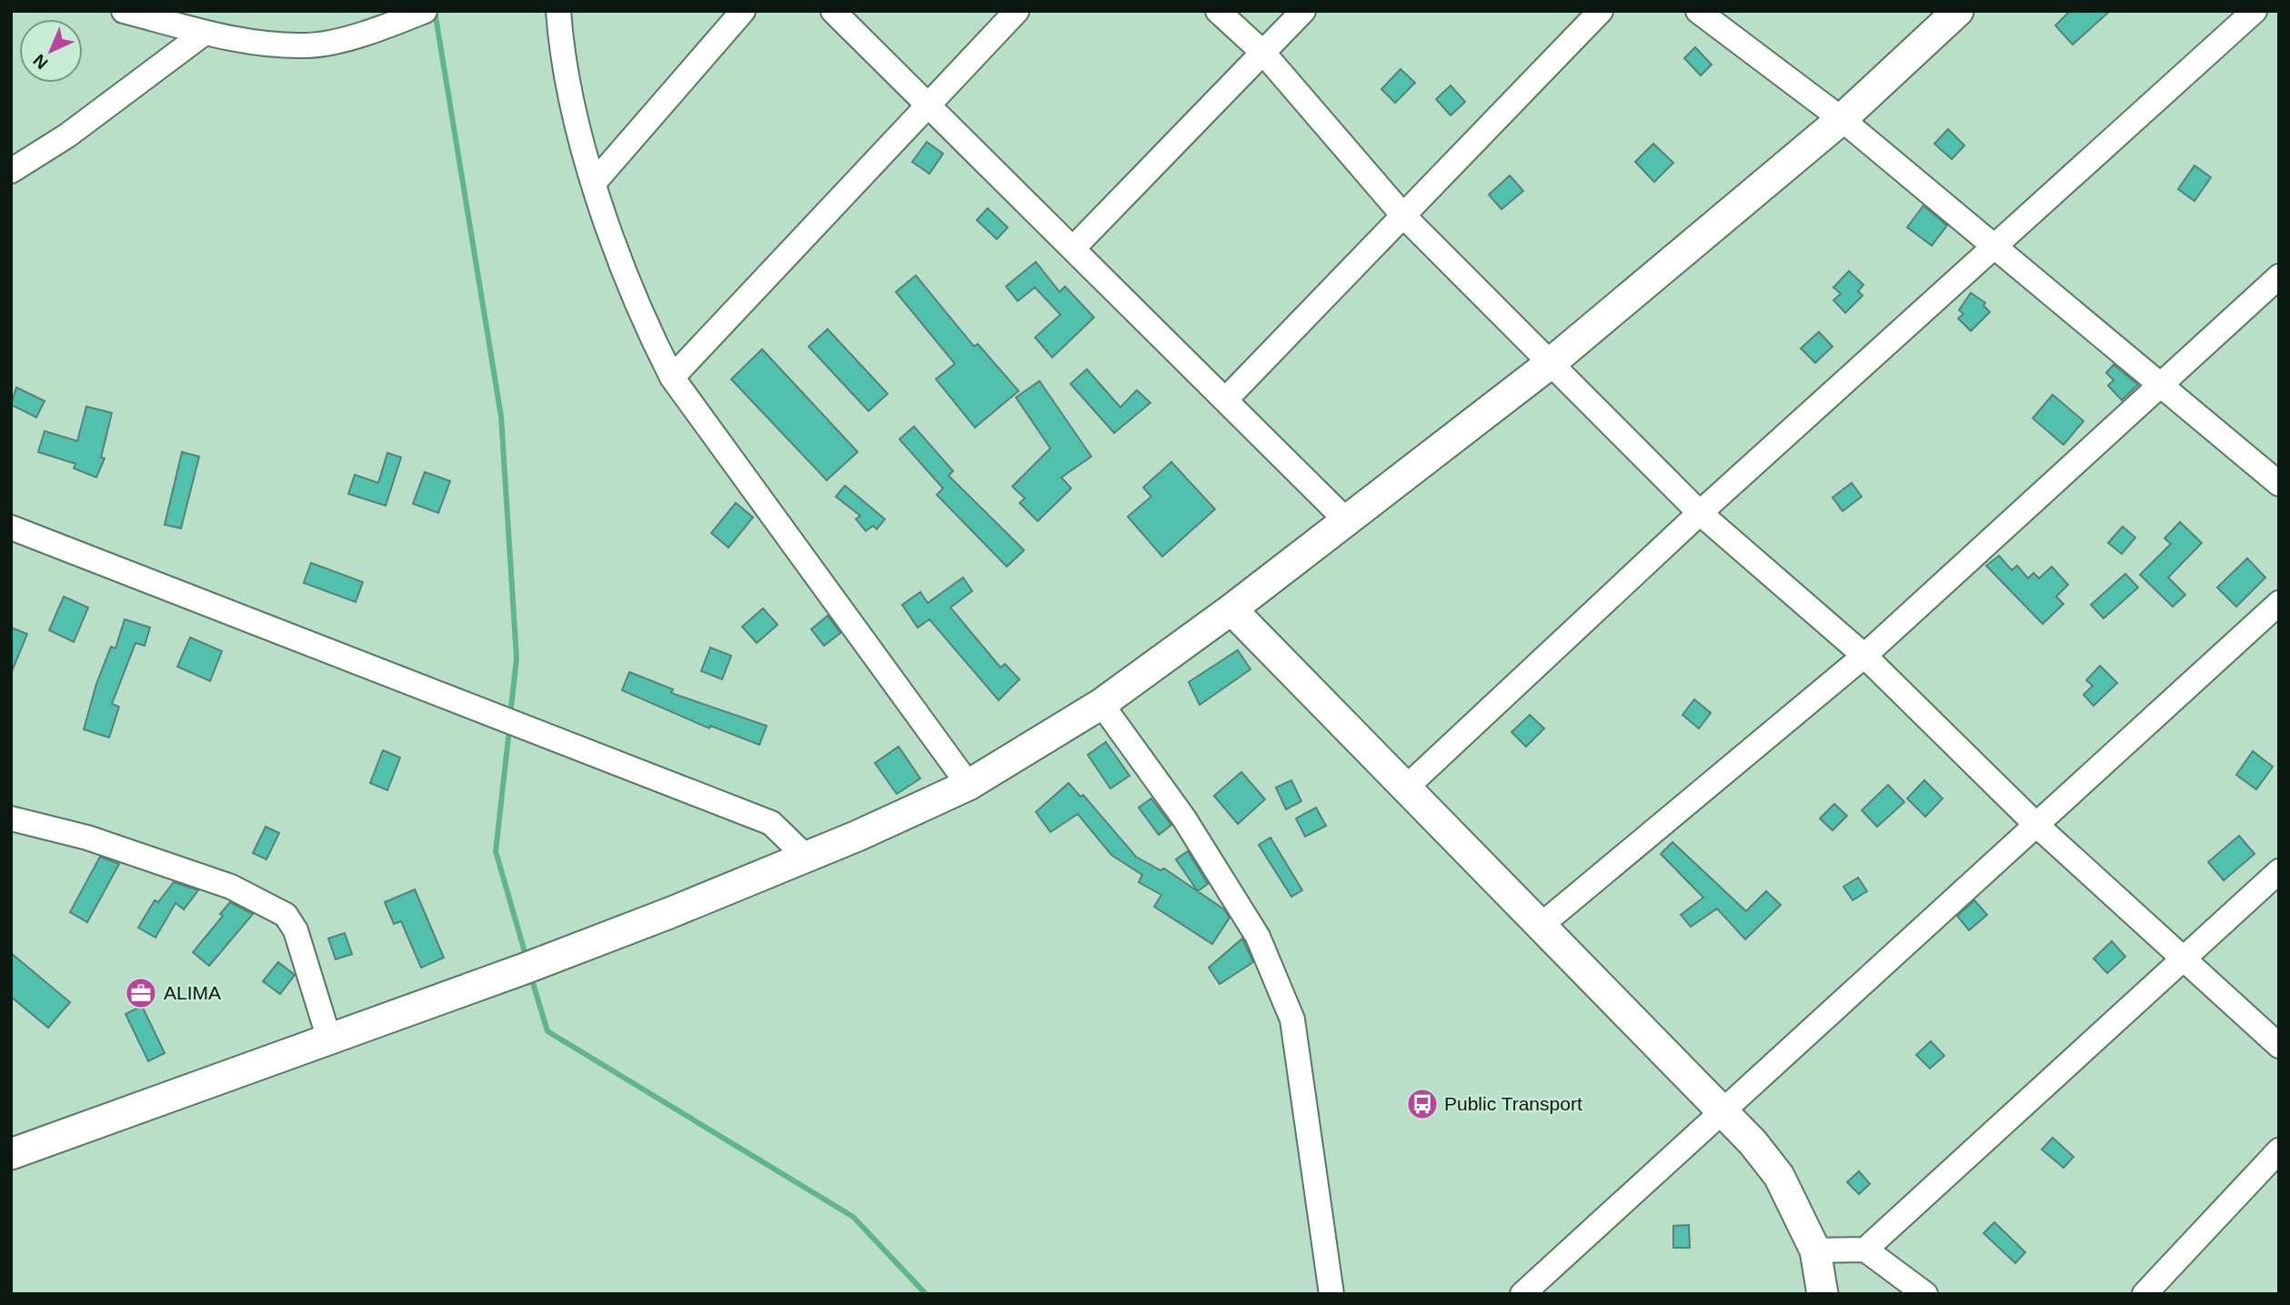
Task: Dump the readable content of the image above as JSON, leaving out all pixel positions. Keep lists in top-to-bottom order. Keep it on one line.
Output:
{"places":{"office":["ALIMA"],"bus stop":["Public Transport"]},"north":"bottom left"}
